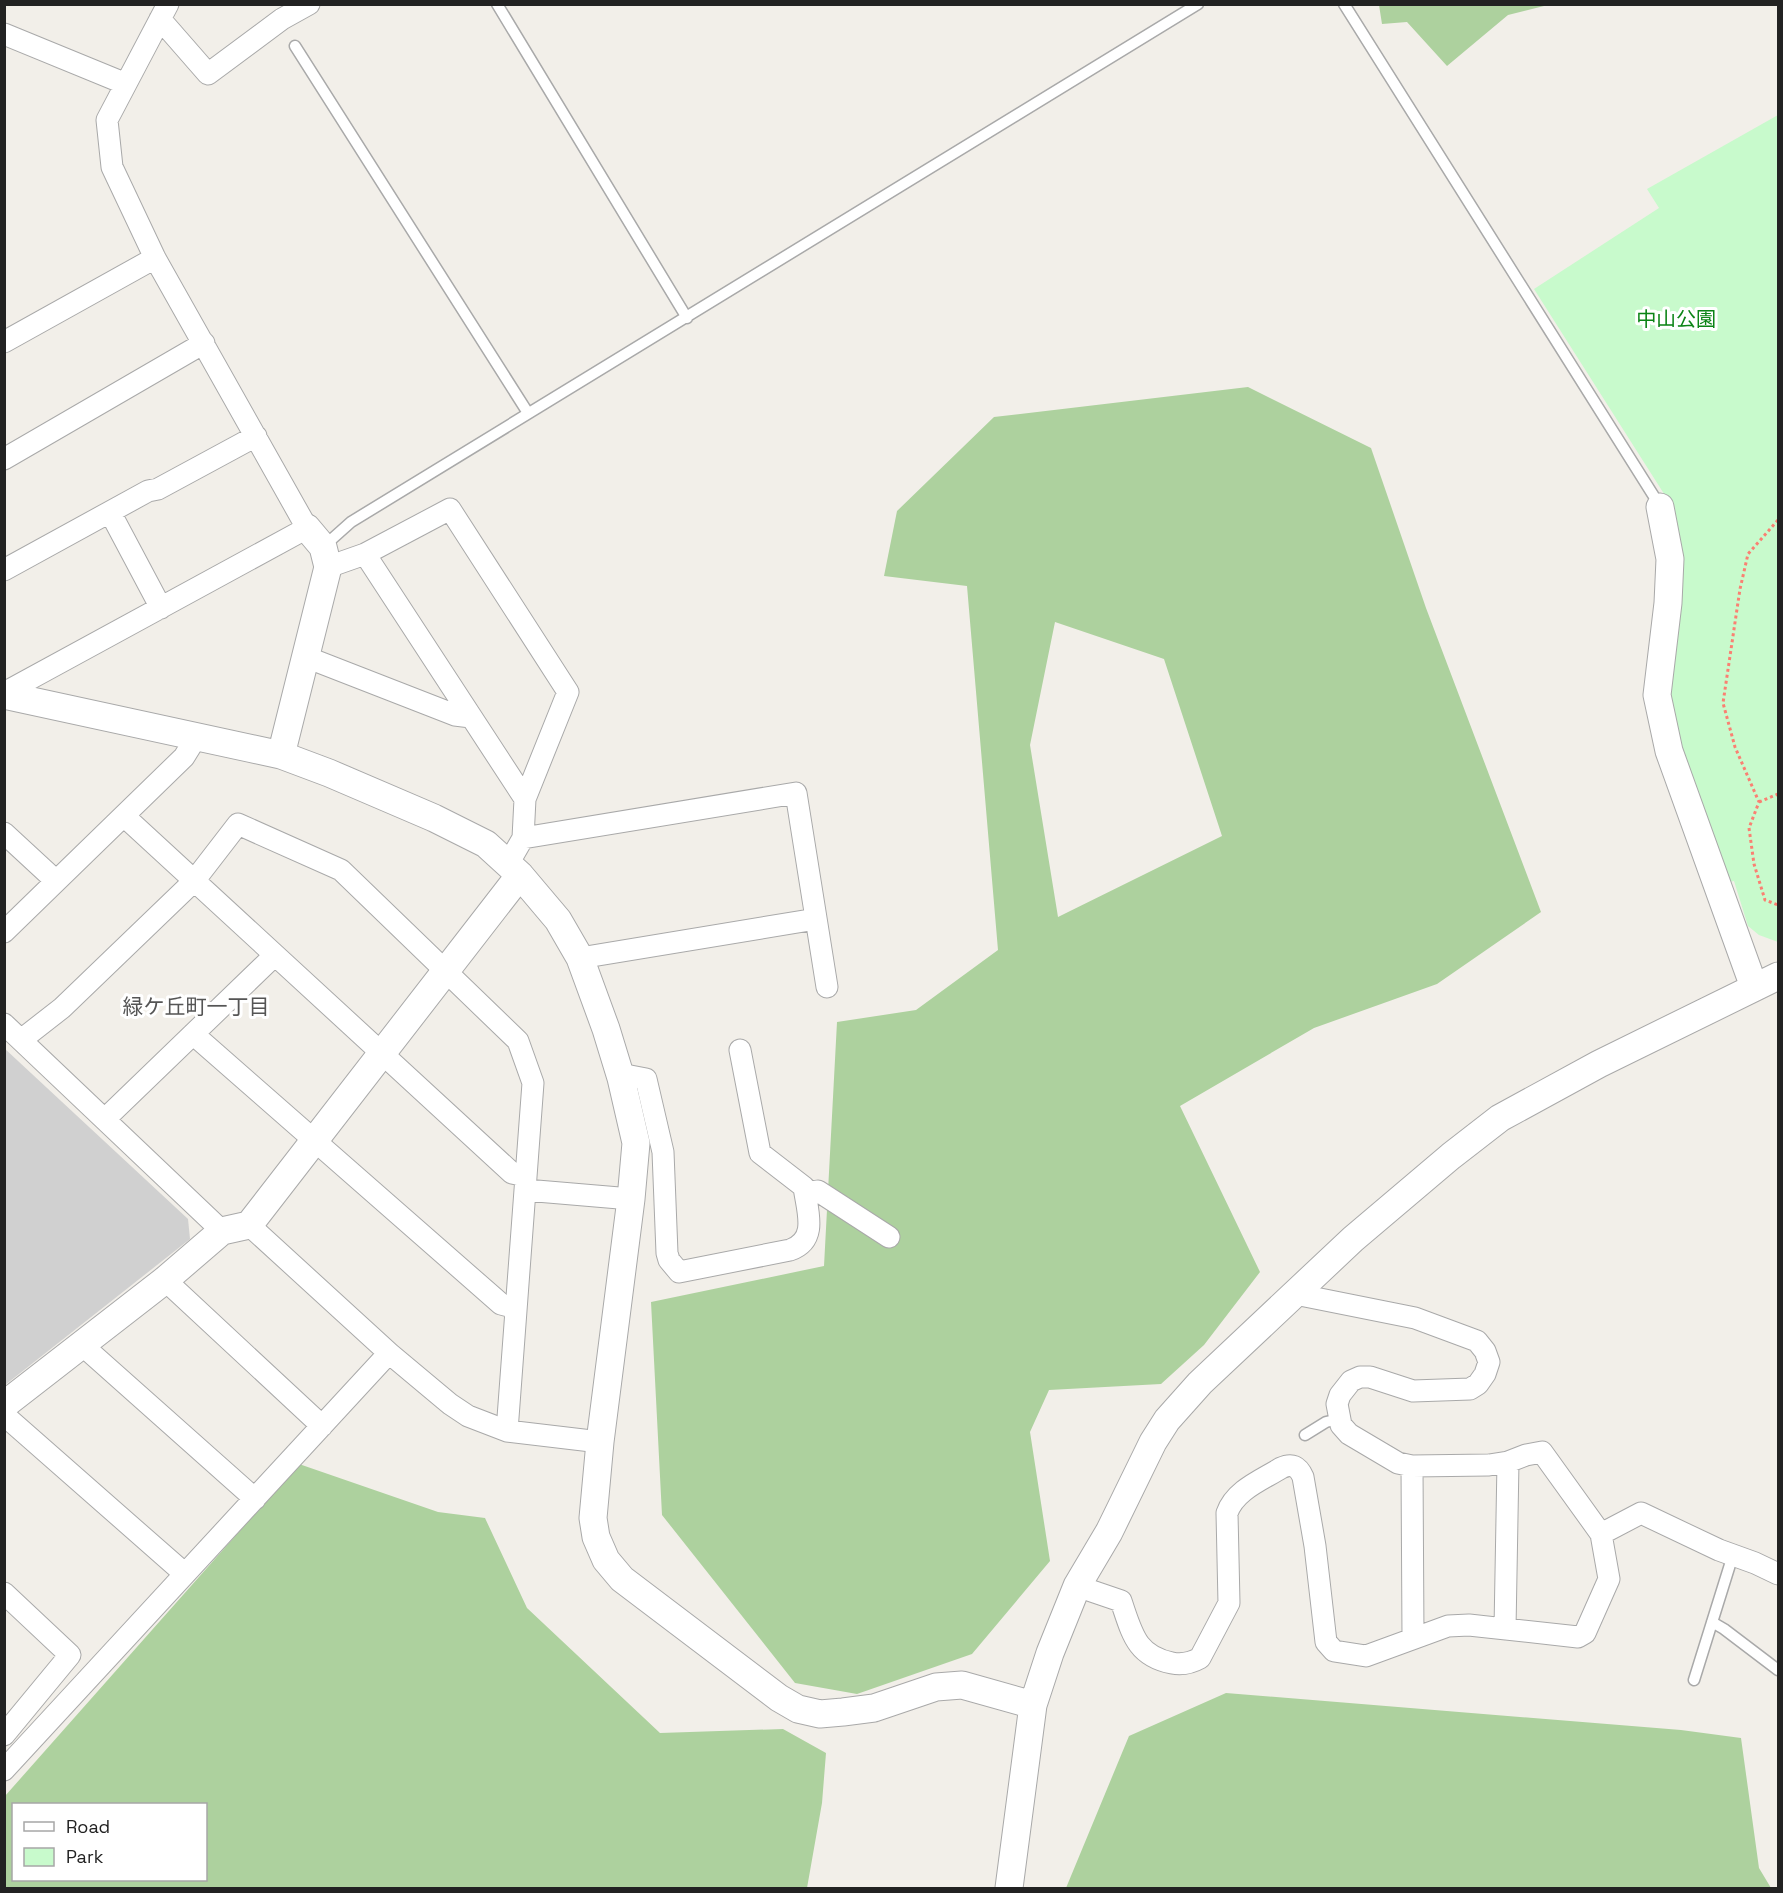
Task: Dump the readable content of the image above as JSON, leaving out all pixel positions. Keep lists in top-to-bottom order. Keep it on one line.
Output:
{"districts":["緑ケ丘町一丁目"],"parks":["中山公園"],"legend":["Road","Park"]}
